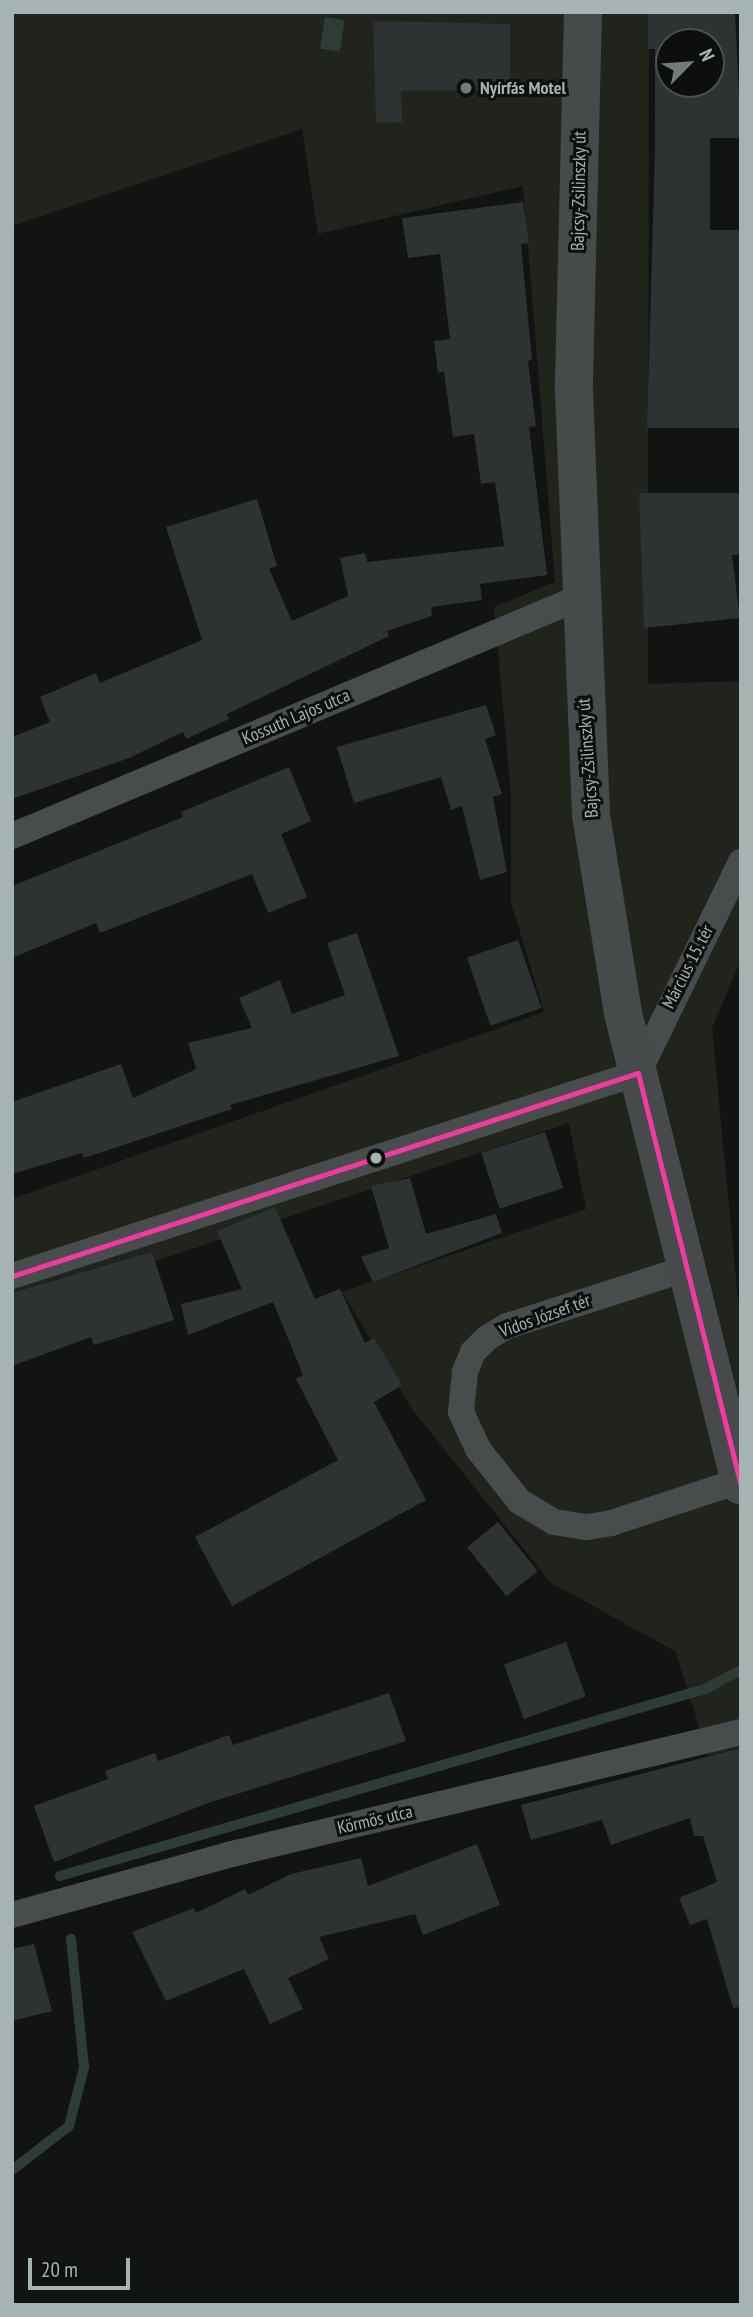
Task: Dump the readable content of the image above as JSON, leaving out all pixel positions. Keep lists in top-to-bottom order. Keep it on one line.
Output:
{"streets":{"main road":["Bajcsy-Zsilinszky út"],"street":["Kossuth Lajos utca","Március 15. tér","Vidos József tér","Körmös utca"]},"crossings":[["Bajcsy-Zsilinszky út","Kossuth Lajos utca"],["Bajcsy-Zsilinszky út","Március 15. tér"],["Bajcsy-Zsilinszky út","Vidos József tér"]],"places":["Nyírfás Motel"],"scale_bar":"20 m","north":"top right"}
